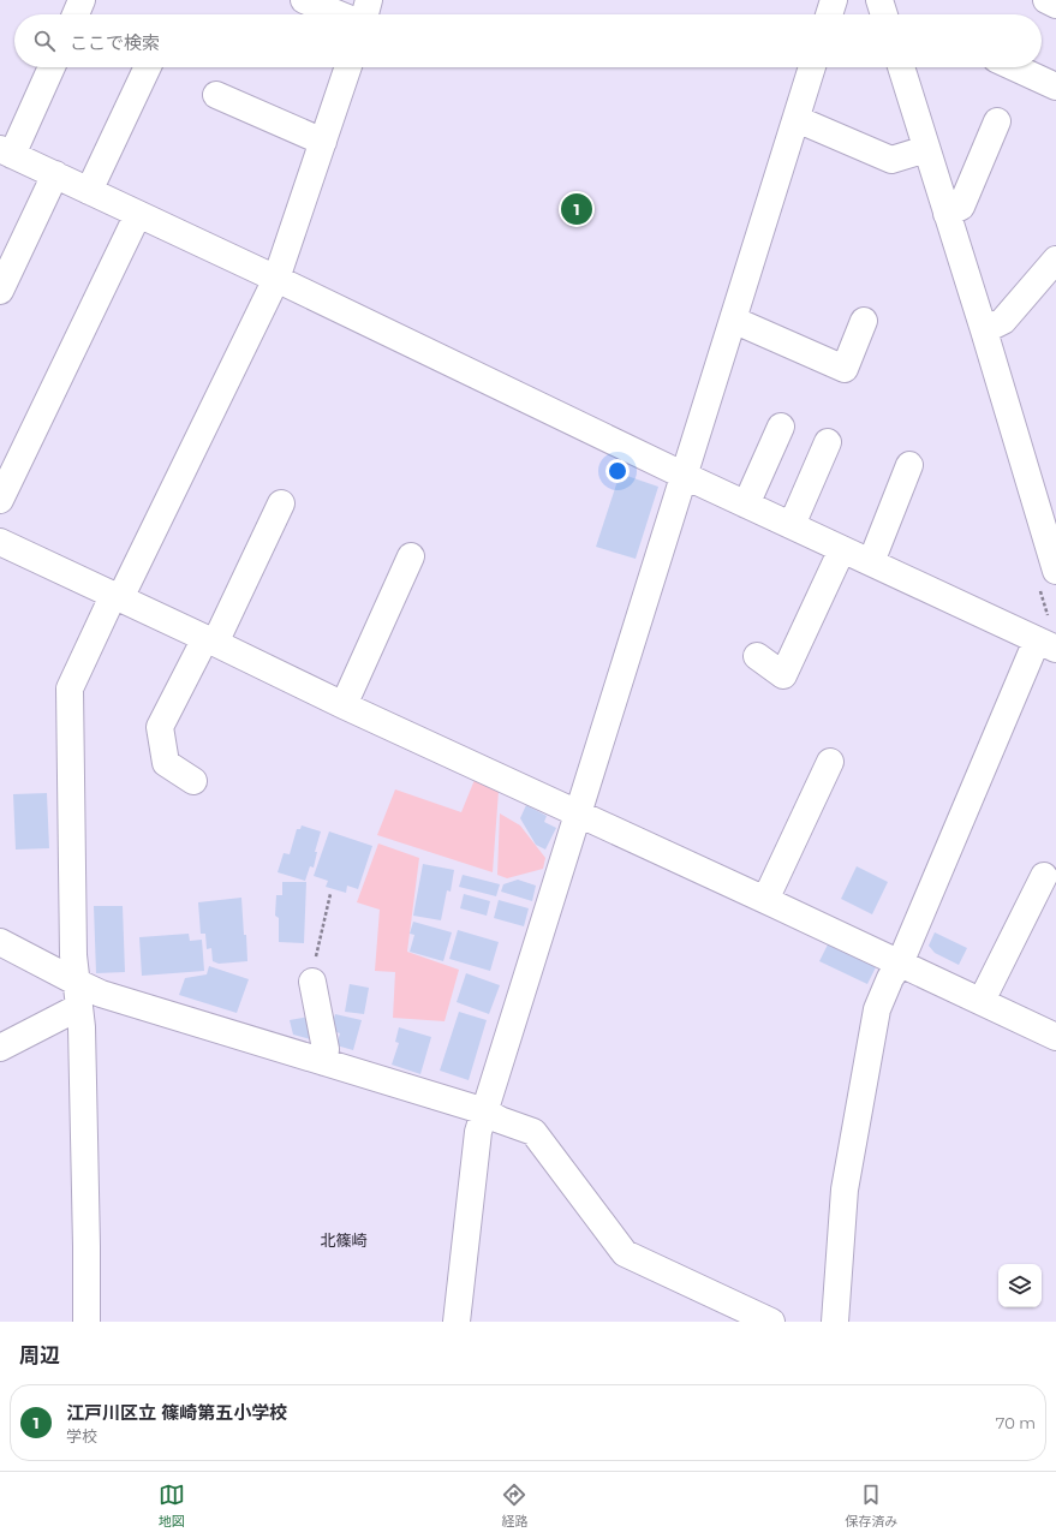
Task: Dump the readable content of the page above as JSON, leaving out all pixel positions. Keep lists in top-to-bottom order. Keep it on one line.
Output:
{"districts":["北篠崎"],"page":{"search":"ここで検索","pins":"1","heading":"周辺","list":[{"mark":"1","name":"江戸川区立 篠崎第五小学校","note":"学校","value":"70 m"}],"nav":["地図","経路","保存済み"]}}
